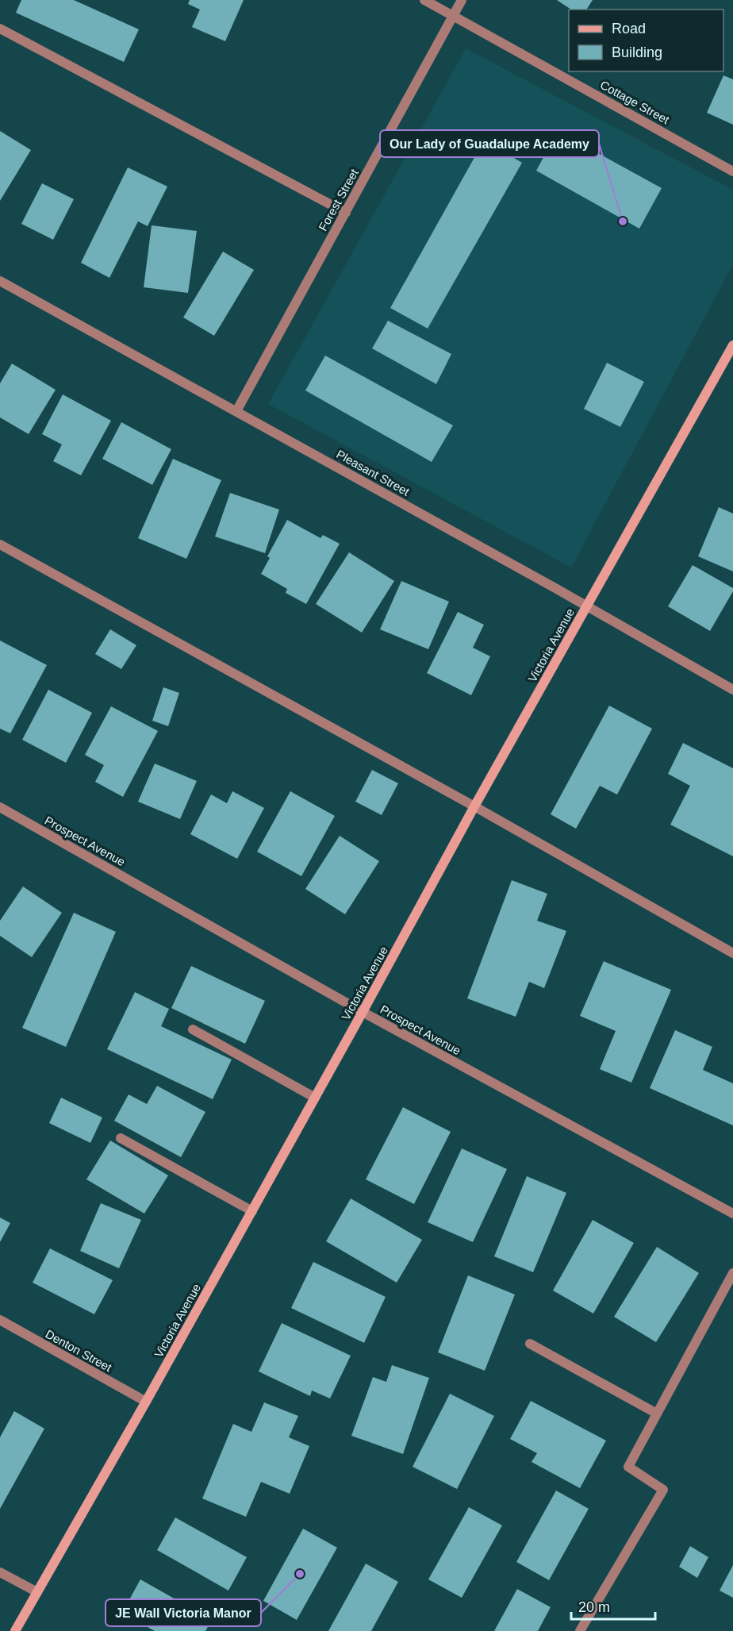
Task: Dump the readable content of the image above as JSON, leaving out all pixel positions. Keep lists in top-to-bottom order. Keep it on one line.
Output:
{"streets":{"street":["Cottage Street","Forest Street","Pleasant Street","Victoria Avenue","Prospect Avenue","Denton Street"]},"crossings":[["Cottage Street","Forest Street"],["Forest Street","Pleasant Street"],["Pleasant Street","Victoria Avenue"],["Victoria Avenue","Prospect Avenue"],["Victoria Avenue","Denton Street"]],"places":["Our Lady of Guadalupe Academy","JE Wall Victoria Manor"],"legend":["Road","Building"],"scale_bar":"20 m"}
